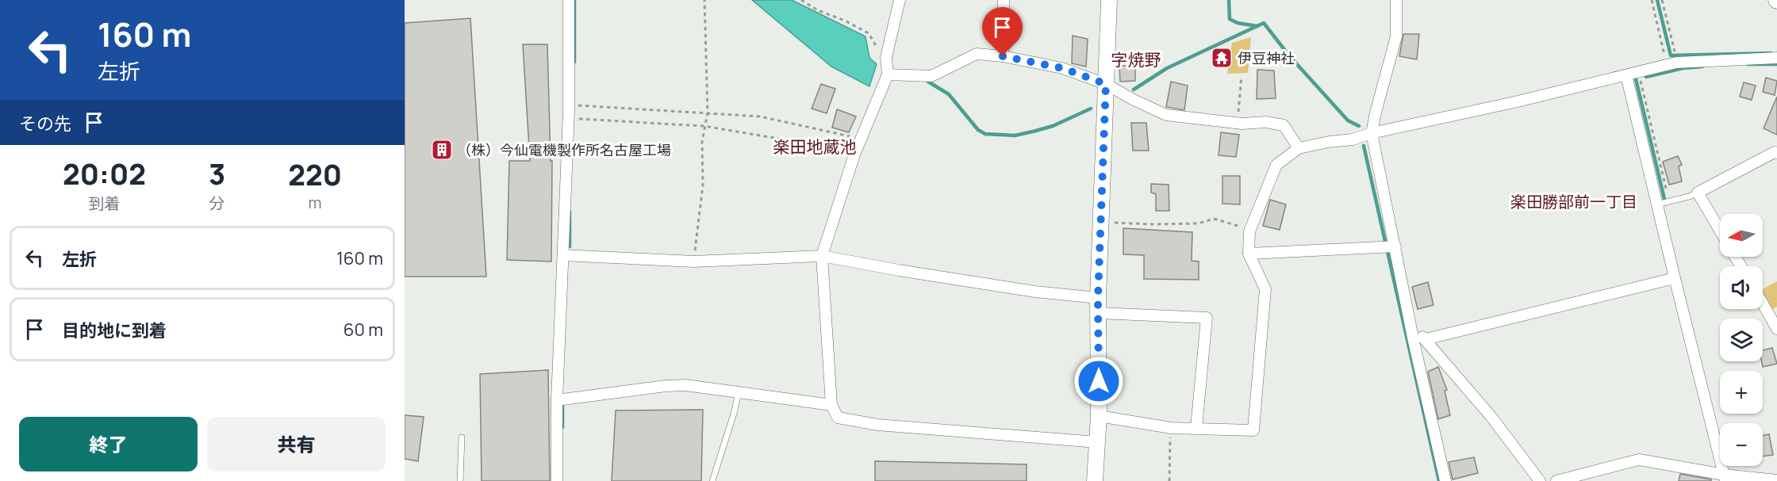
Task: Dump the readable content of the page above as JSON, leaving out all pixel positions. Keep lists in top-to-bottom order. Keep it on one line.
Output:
{"districts":["字焼野","楽田地蔵池","楽田勝部前一丁目"],"places":{"temple":["伊豆神社"],"building":["（株）今仙電機製作所名古屋工場"]},"north":"left","page":{"turn":["160 m","左折"],"then":"その先","eta":["20:02","到着","3","分","220","m"],"map_buttons":["+","−"],"list":[{"name":"左折","value":"160 m"},{"name":"目的地に到着","value":"60 m"}],"buttons":["終了","共有"]}}
